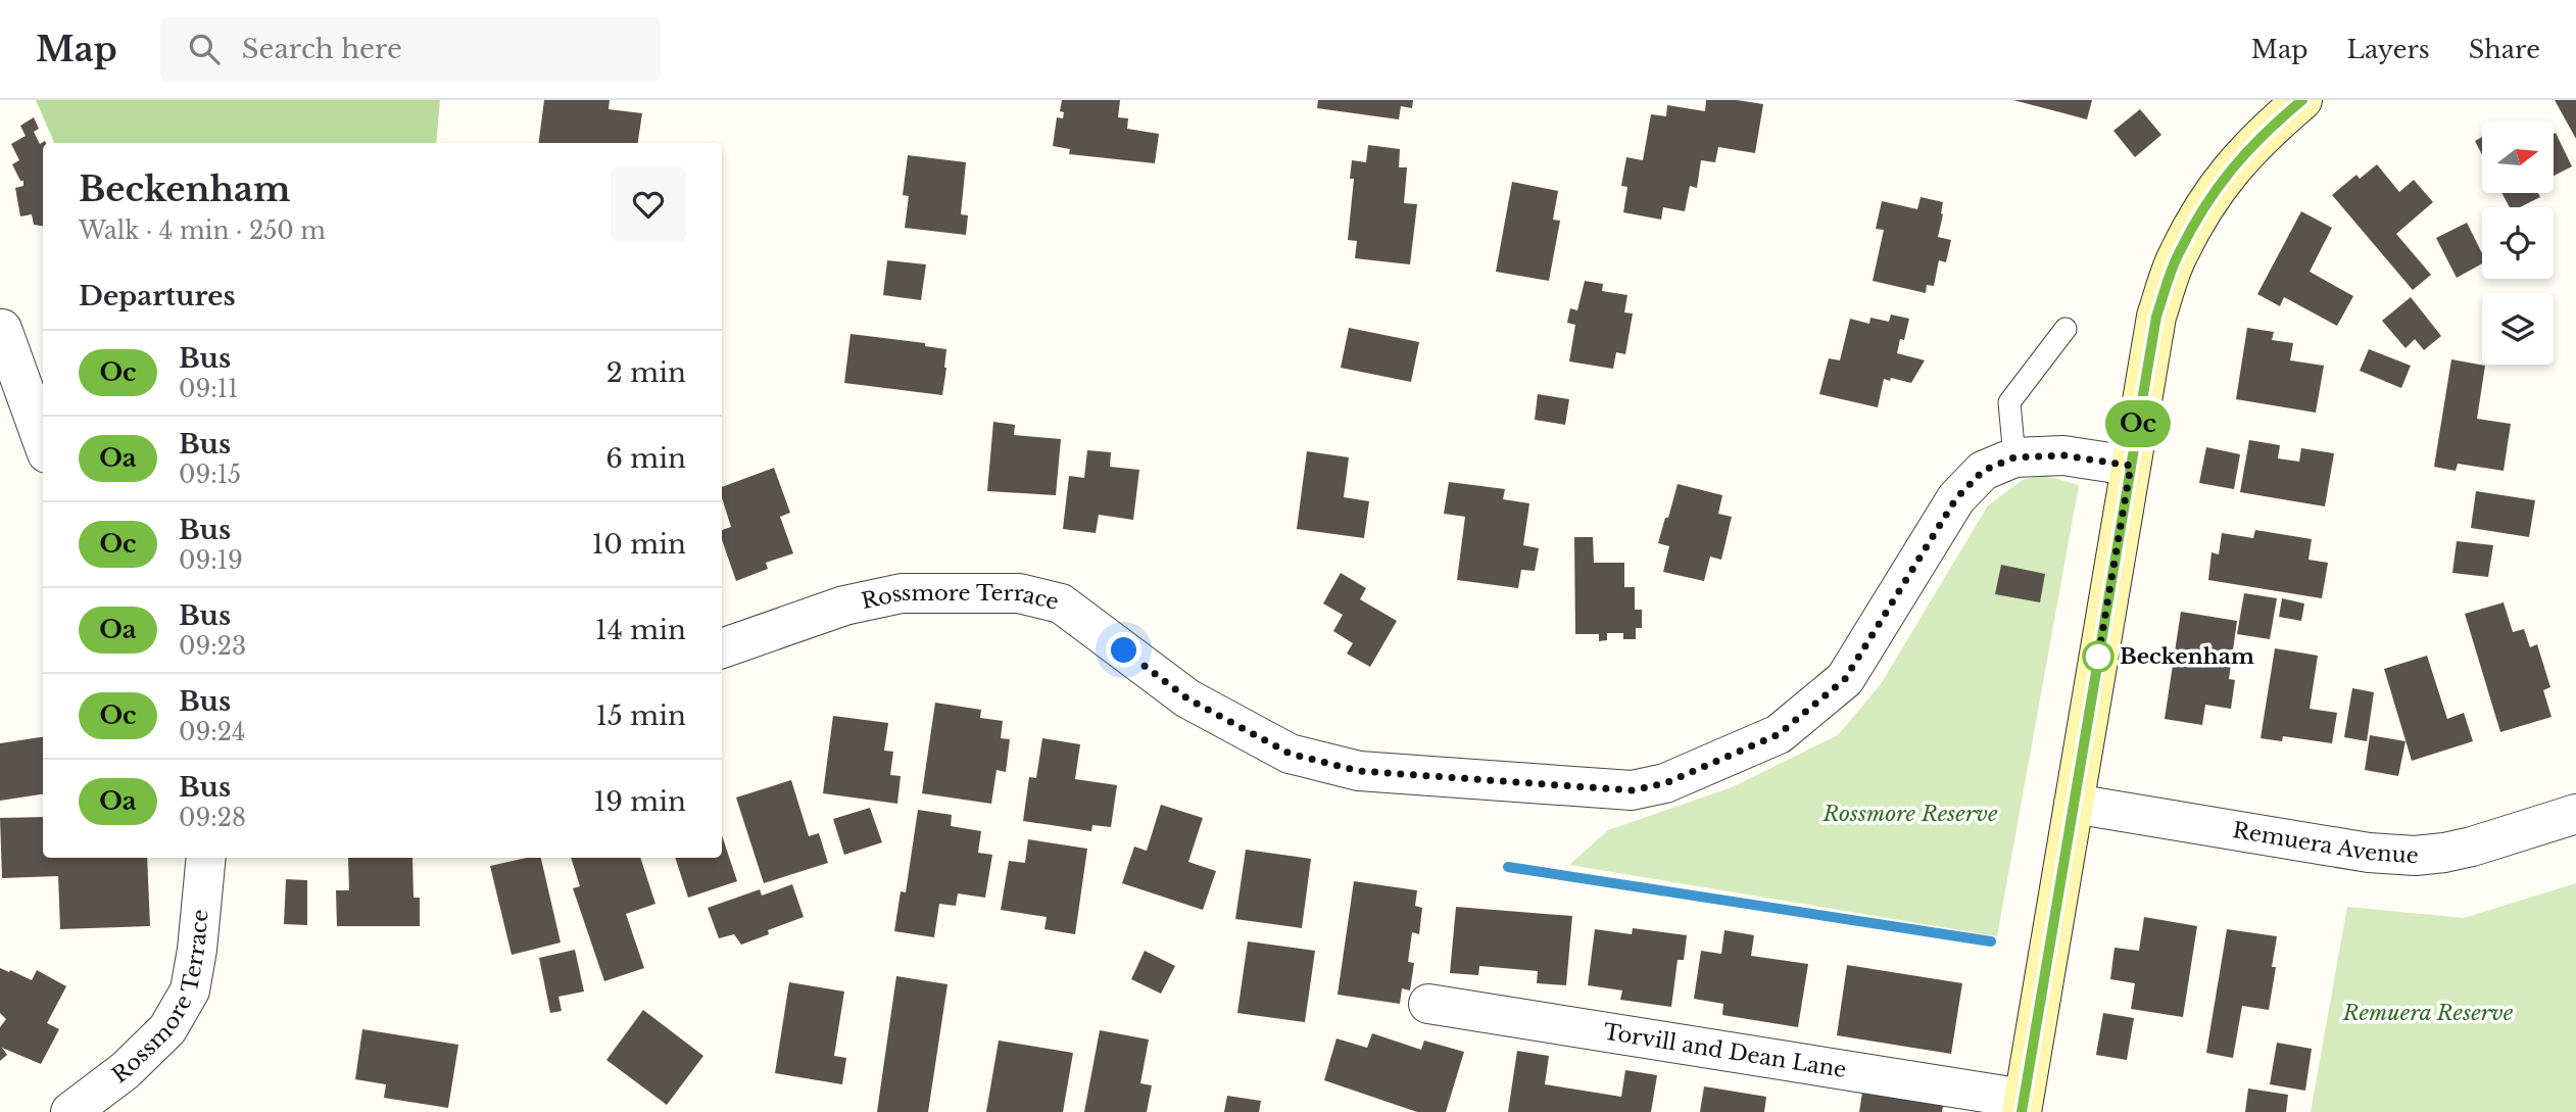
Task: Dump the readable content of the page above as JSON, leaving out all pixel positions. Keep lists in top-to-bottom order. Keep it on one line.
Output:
{"streets":{"street":["Rossmore Terrace","Remuera Avenue","Torvill and Dean Lane"]},"parks":["Rossmore Reserve","Remuera Reserve"],"places":["Beckenham"],"lines":["bus line Oc"],"north":"right","page":{"header":"Map","search":"Search here","nav":["Map","Layers","Share"],"on_map":"Oc","heading":[["Beckenham","Walk · 4 min · 250 m"],"Departures"],"list":[{"mark":"Oc","name":"Bus","note":"09:11","value":"2 min"},{"mark":"Oa","name":"Bus","note":"09:15","value":"6 min"},{"mark":"Oc","name":"Bus","note":"09:19","value":"10 min"},{"mark":"Oa","name":"Bus","note":"09:23","value":"14 min"},{"mark":"Oc","name":"Bus","note":"09:24","value":"15 min"},{"mark":"Oa","name":"Bus","note":"09:28","value":"19 min"}]}}
